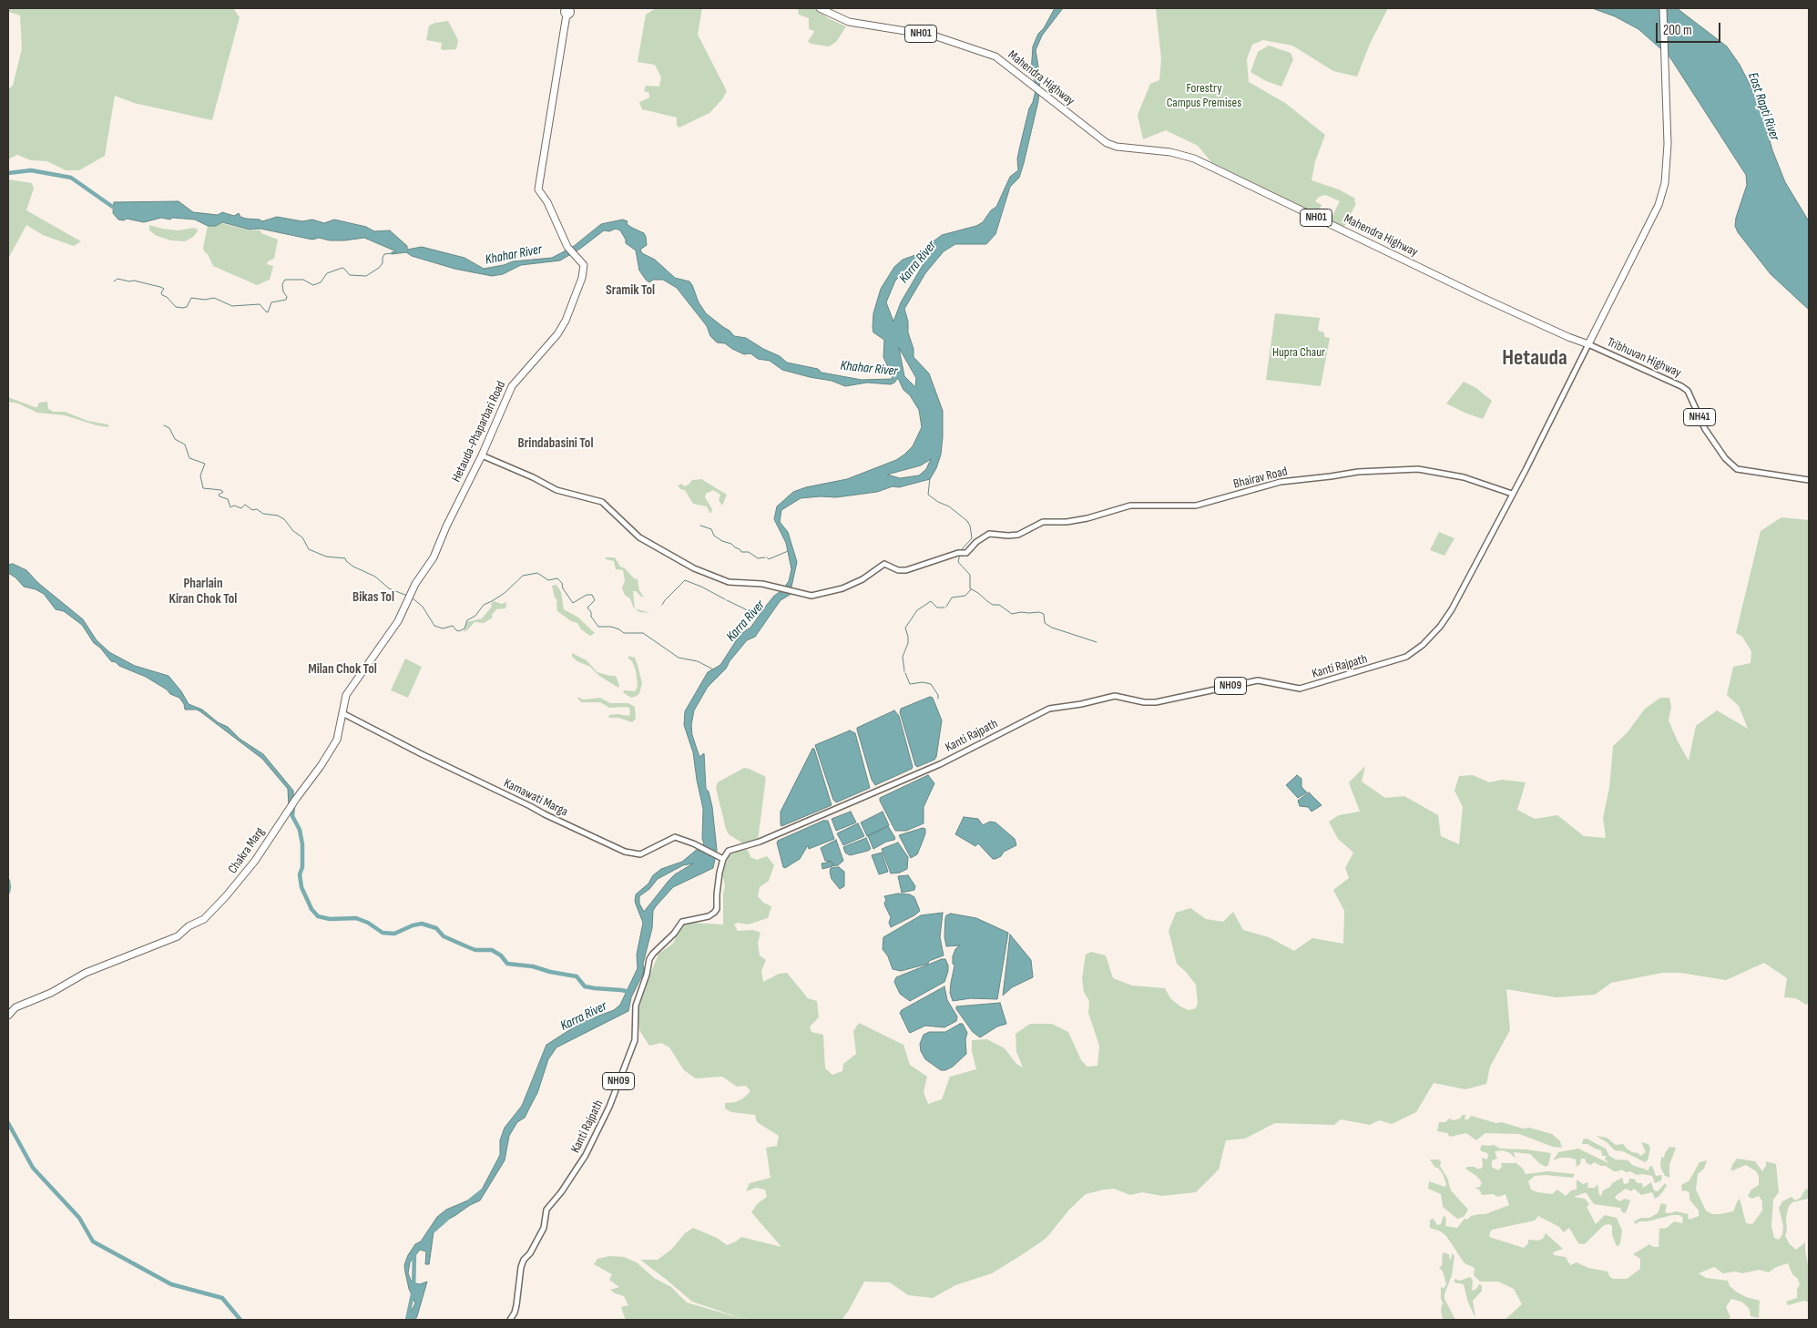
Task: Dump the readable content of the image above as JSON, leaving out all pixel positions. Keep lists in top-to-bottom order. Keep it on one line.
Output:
{"streets":{"highway":["NH01","Mahendra Highway","Hetauda-Phaparbari Road","Chakra Marg"],"main road":["Tribhuvan Highway","NH41","Bhairav Road","Kanti Rajpath","NH09","Kamawati Marga"]},"crossings":[["Mahendra Highway","Tribhuvan Highway"],["Mahendra Highway","Kanti Rajpath"],["Tribhuvan Highway","Kanti Rajpath"],["Hetauda-Phaparbari Road","Bhairav Road"],["Hetauda-Phaparbari Road","Chakra Marg"],["Bhairav Road","Kanti Rajpath"],["Kanti Rajpath","Kamawati Marga"],["Kamawati Marga","Chakra Marg"]],"districts":["Sramik Tol","Hetauda","Brindabasini Tol","Pharlain Kiran Chok Tol","Bikas Tol","Milan Chok Tol"],"water":["East Rapti River","Khahar River","Karra River"],"parks":["Forestry Campus Premises","Hupra Chaur"],"scale_bar":"200 m"}
